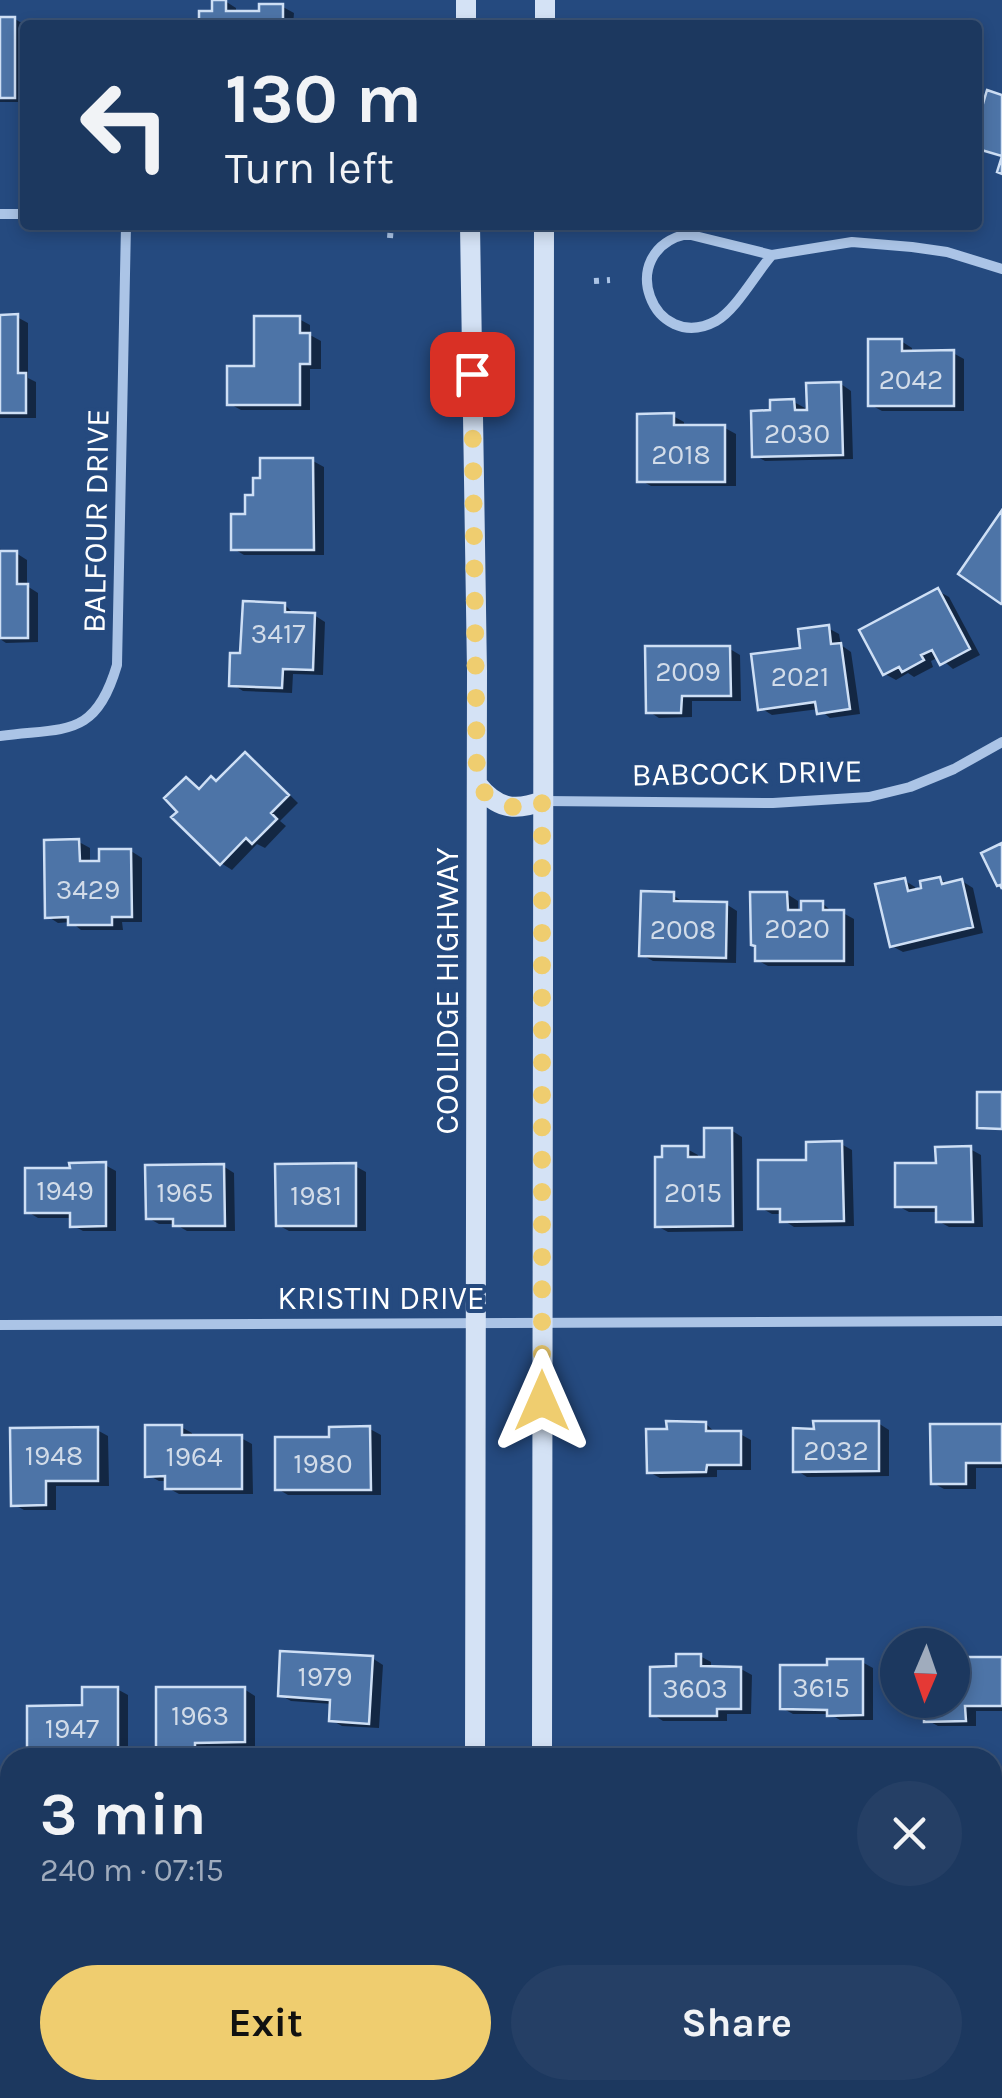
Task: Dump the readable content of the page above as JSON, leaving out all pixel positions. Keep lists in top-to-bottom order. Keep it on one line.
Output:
{"streets":{"main road":["COOLIDGE HIGHWAY"],"street":["BALFOUR DRIVE","BABCOCK DRIVE","KRISTIN DRIVE"]},"crossings":[["COOLIDGE HIGHWAY","KRISTIN DRIVE"]],"house_numbers":["2042","2030","2018","3417","2009","2021","3429","2020","2008","1949","1965","2015","1981","2032","1948","1964","1980","1979","3615","3603","1963","1947"],"north":"bottom","page":{"turn":["130 m","Turn left"],"heading":["3 min","240 m · 07:15"],"buttons":["Exit","Share"]}}
